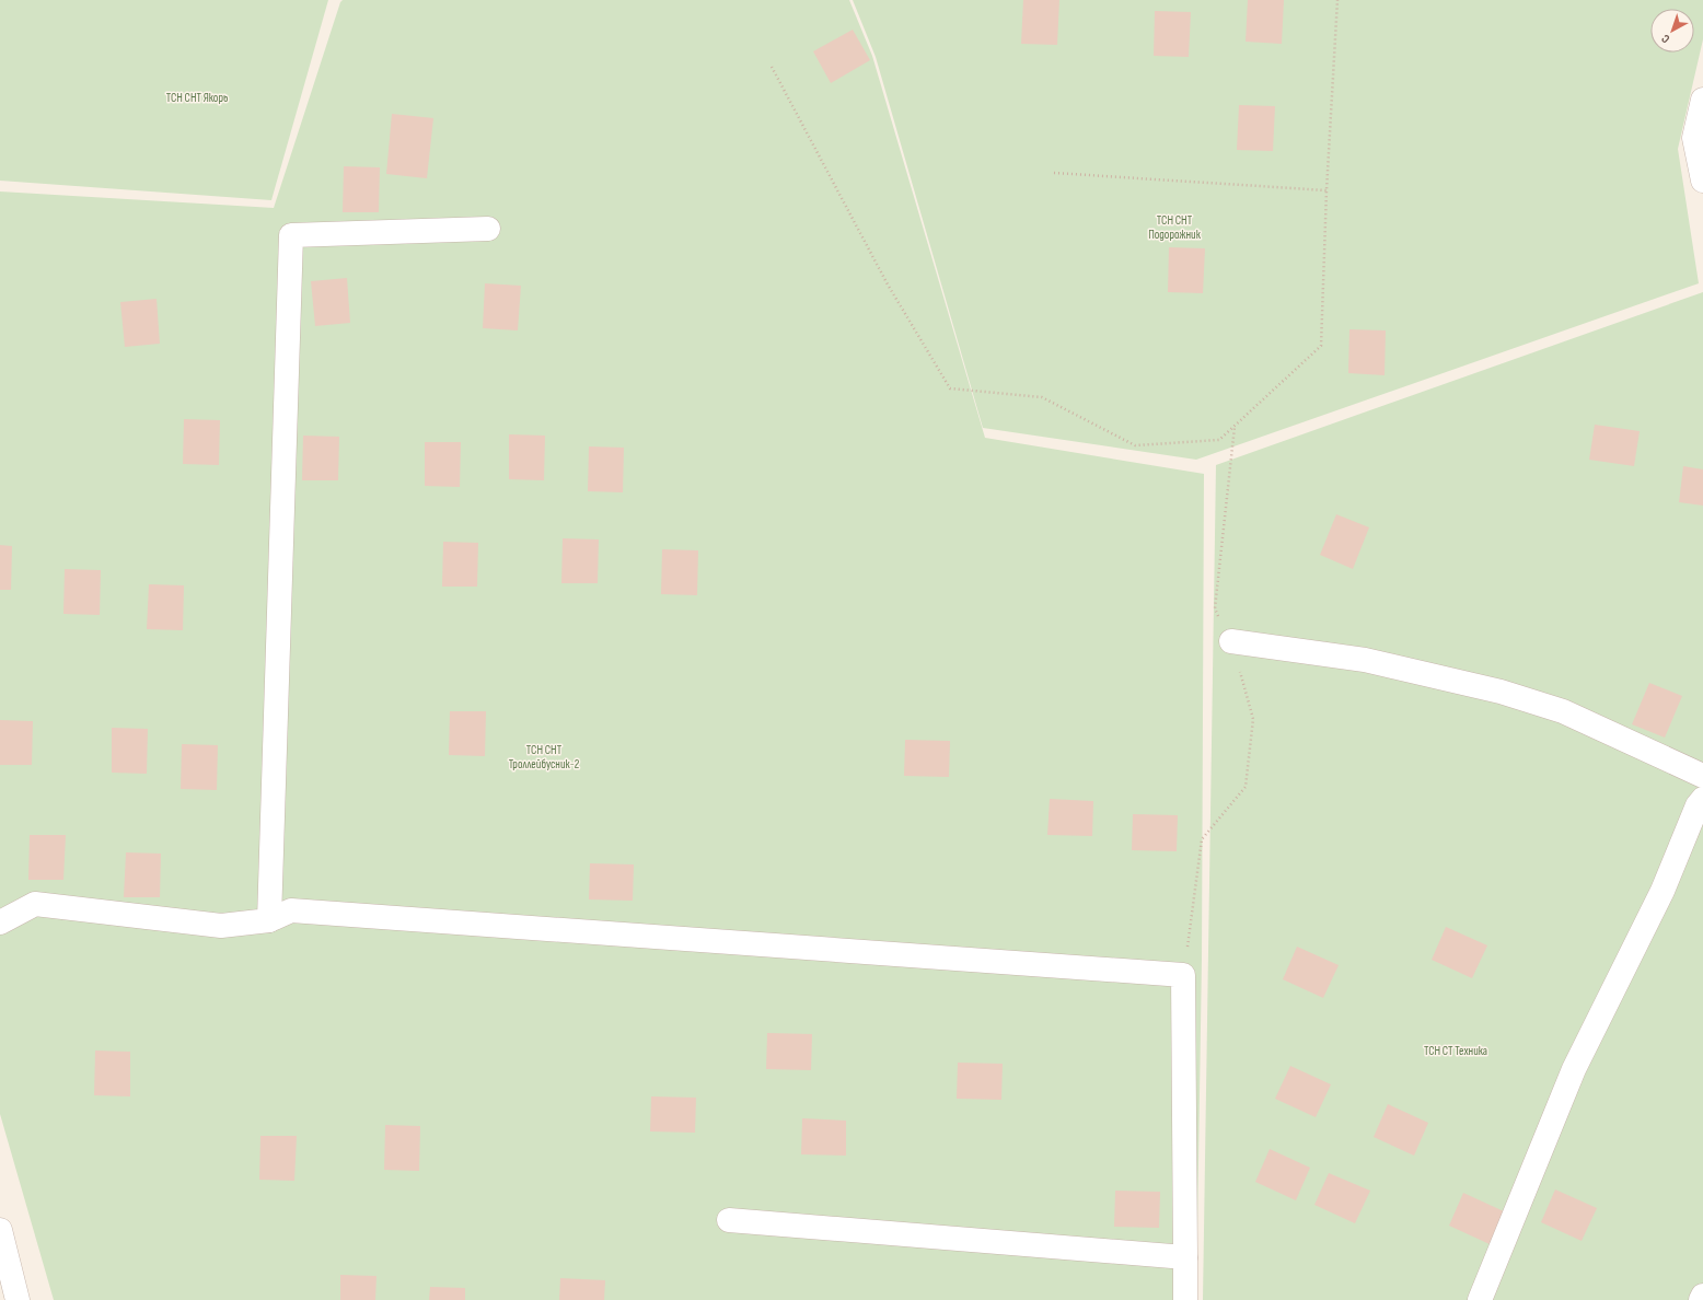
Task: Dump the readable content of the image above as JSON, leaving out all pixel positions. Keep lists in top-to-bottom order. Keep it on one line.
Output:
{"parks":["ТСН СНТ Якорь","ТСН СНТ Подорожник","ТСН СНТ Троллейбусник-2","ТСН СТ Техника"],"north":"bottom left"}
